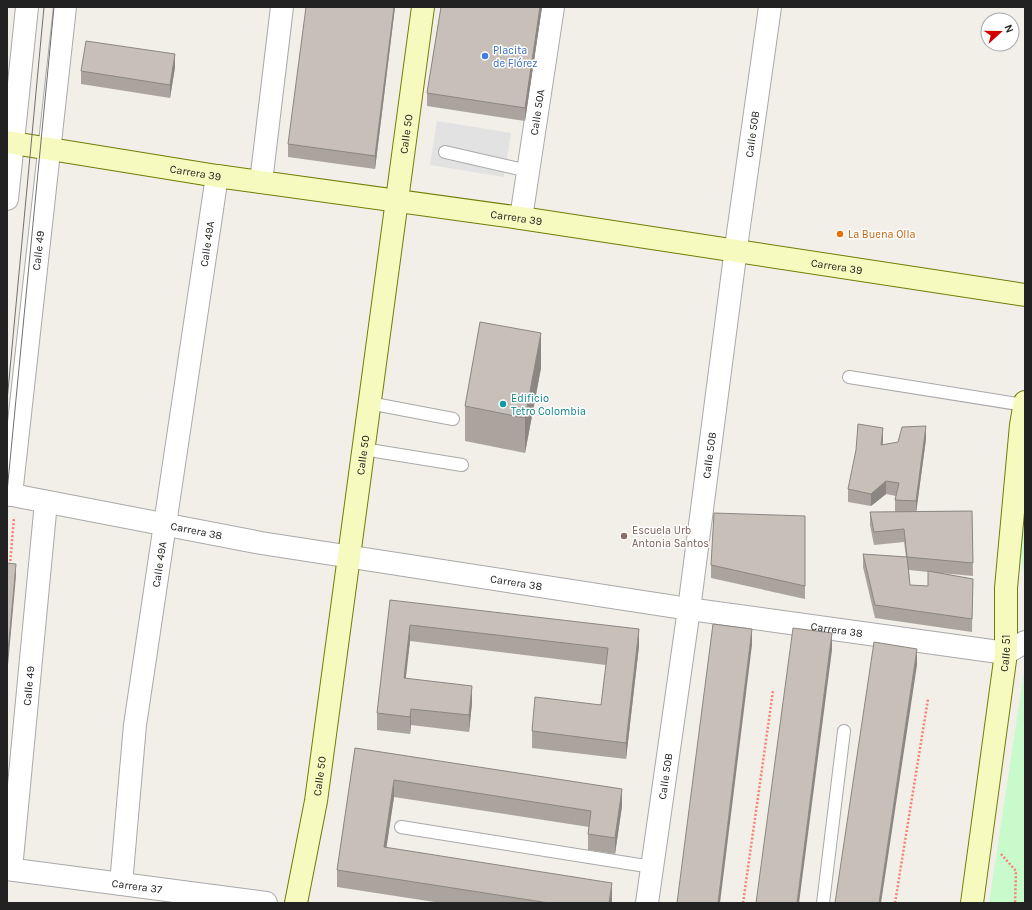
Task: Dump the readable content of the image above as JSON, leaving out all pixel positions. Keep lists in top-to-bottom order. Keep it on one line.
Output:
{"streets":{"main road":["Calle 50","Carrera 39","Calle 51"],"street":["Calle 50A","Calle 50B","Calle 49A","Calle 49","Carrera 38","Carrera 37"]},"crossings":[["Calle 50A","Carrera 39"],["Calle 50B","Carrera 39"],["Calle 50B","Carrera 38"],["Calle 50","Carrera 39"],["Calle 50","Carrera 38"],["Carrera 39","Calle 49A"],["Carrera 39","Calle 49"],["Calle 49A","Carrera 38"],["Calle 49A","Carrera 37"],["Calle 49","Carrera 38"],["Calle 49","Carrera 37"],["Carrera 38","Calle 51"]],"places":["Placita de Flórez","La Buena Olla","Edificio Tetro Colombia","Escuela Urb Antonia Santos"],"north":"right"}
